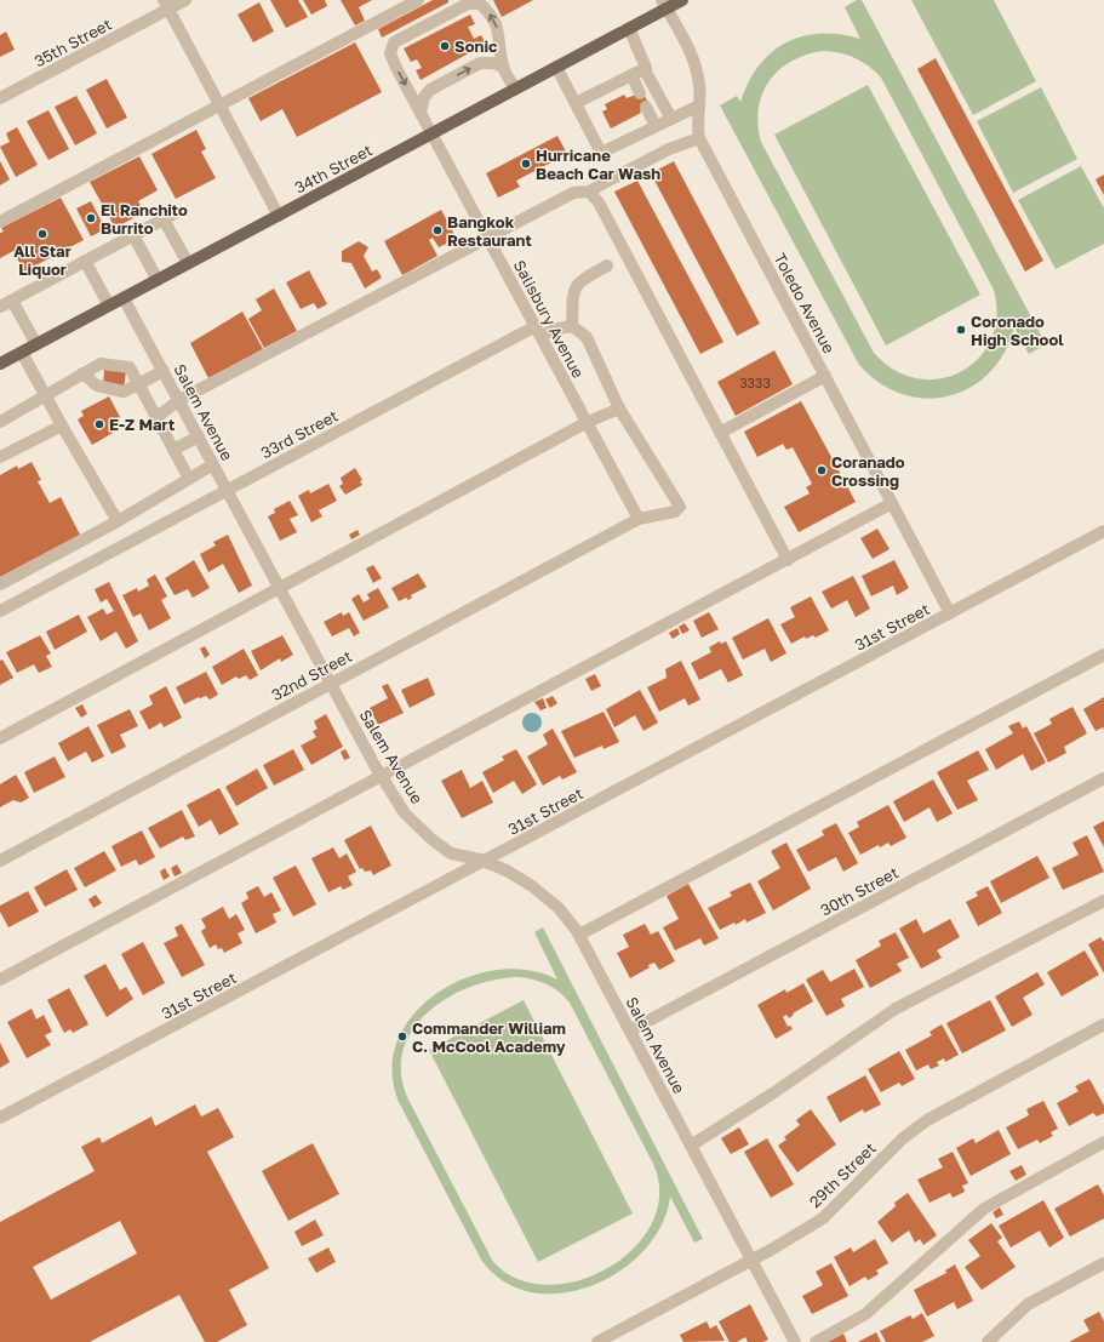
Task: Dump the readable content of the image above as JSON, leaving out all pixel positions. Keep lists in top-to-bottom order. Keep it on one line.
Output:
{"streets":{"main road":["34th Street"],"street":["35th Street","Toledo Avenue","Salisbury Avenue","Salem Avenue","33rd Street","31st Street","32nd Street","30th Street","29th Street"]},"crossings":[["34th Street","Toledo Avenue"],["34th Street","Salisbury Avenue"],["34th Street","Salem Avenue"],["Toledo Avenue","31st Street"],["Salisbury Avenue","33rd Street"],["Salisbury Avenue","32nd Street"],["Salem Avenue","33rd Street"],["Salem Avenue","31st Street"],["Salem Avenue","32nd Street"],["Salem Avenue","30th Street"],["Salem Avenue","29th Street"]],"places":["Sonic","Hurricane Beach Car Wash","El Ranchito Burrito","Bangkok Restaurant","All Star Liquor","Coronado High School","E-Z Mart","Coranado Crossing","Commander William C. McCool Academy"],"house_numbers":["3333"]}
